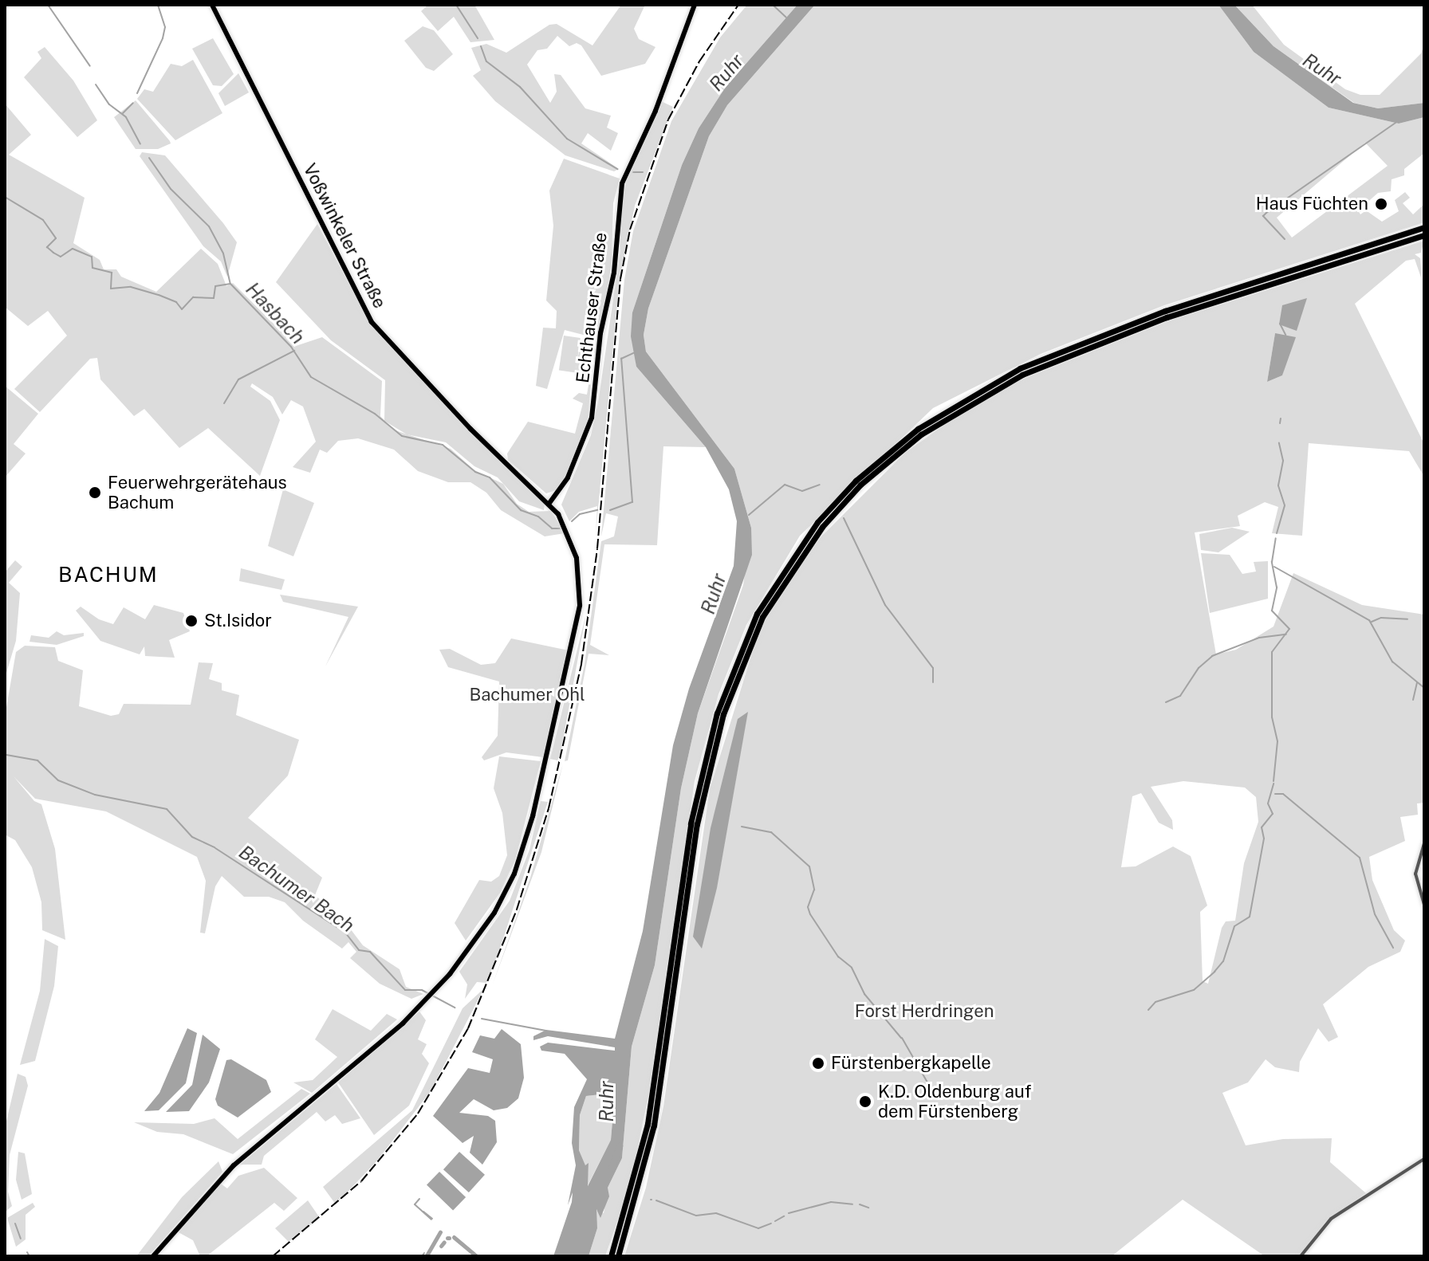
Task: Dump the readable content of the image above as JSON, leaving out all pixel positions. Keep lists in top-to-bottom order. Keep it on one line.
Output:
{"streets":{"main road":["Voßwinkeler Straße","Echthauser Straße"]},"crossings":[["Voßwinkeler Straße","Echthauser Straße"]],"districts":["BACHUM"],"water":["Ruhr","Hasbach","Bachumer Bach"],"parks":["Bachumer Ohl","Forst Herdringen"],"places":["Haus Füchten","Feuerwehrgerätehaus Bachum","St.Isidor","Fürstenbergkapelle","K.D. Oldenburg auf dem Fürstenberg"]}
